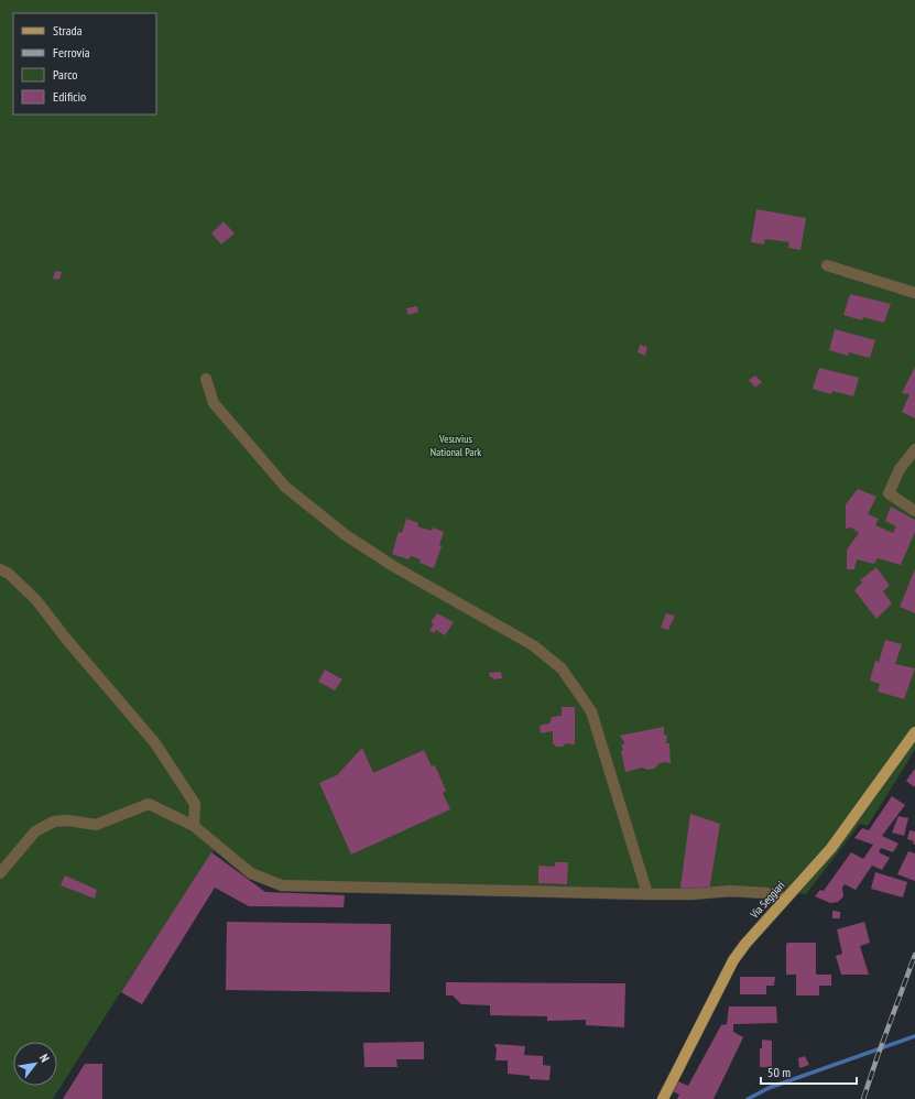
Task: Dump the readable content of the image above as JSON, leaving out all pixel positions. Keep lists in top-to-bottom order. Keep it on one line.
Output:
{"streets":{"main road":["Via Seggiari"]},"parks":["Vesuvius National Park"],"legend":["Strada","Ferrovia","Parco","Edificio"],"scale_bar":"50 m","north":"top right"}
